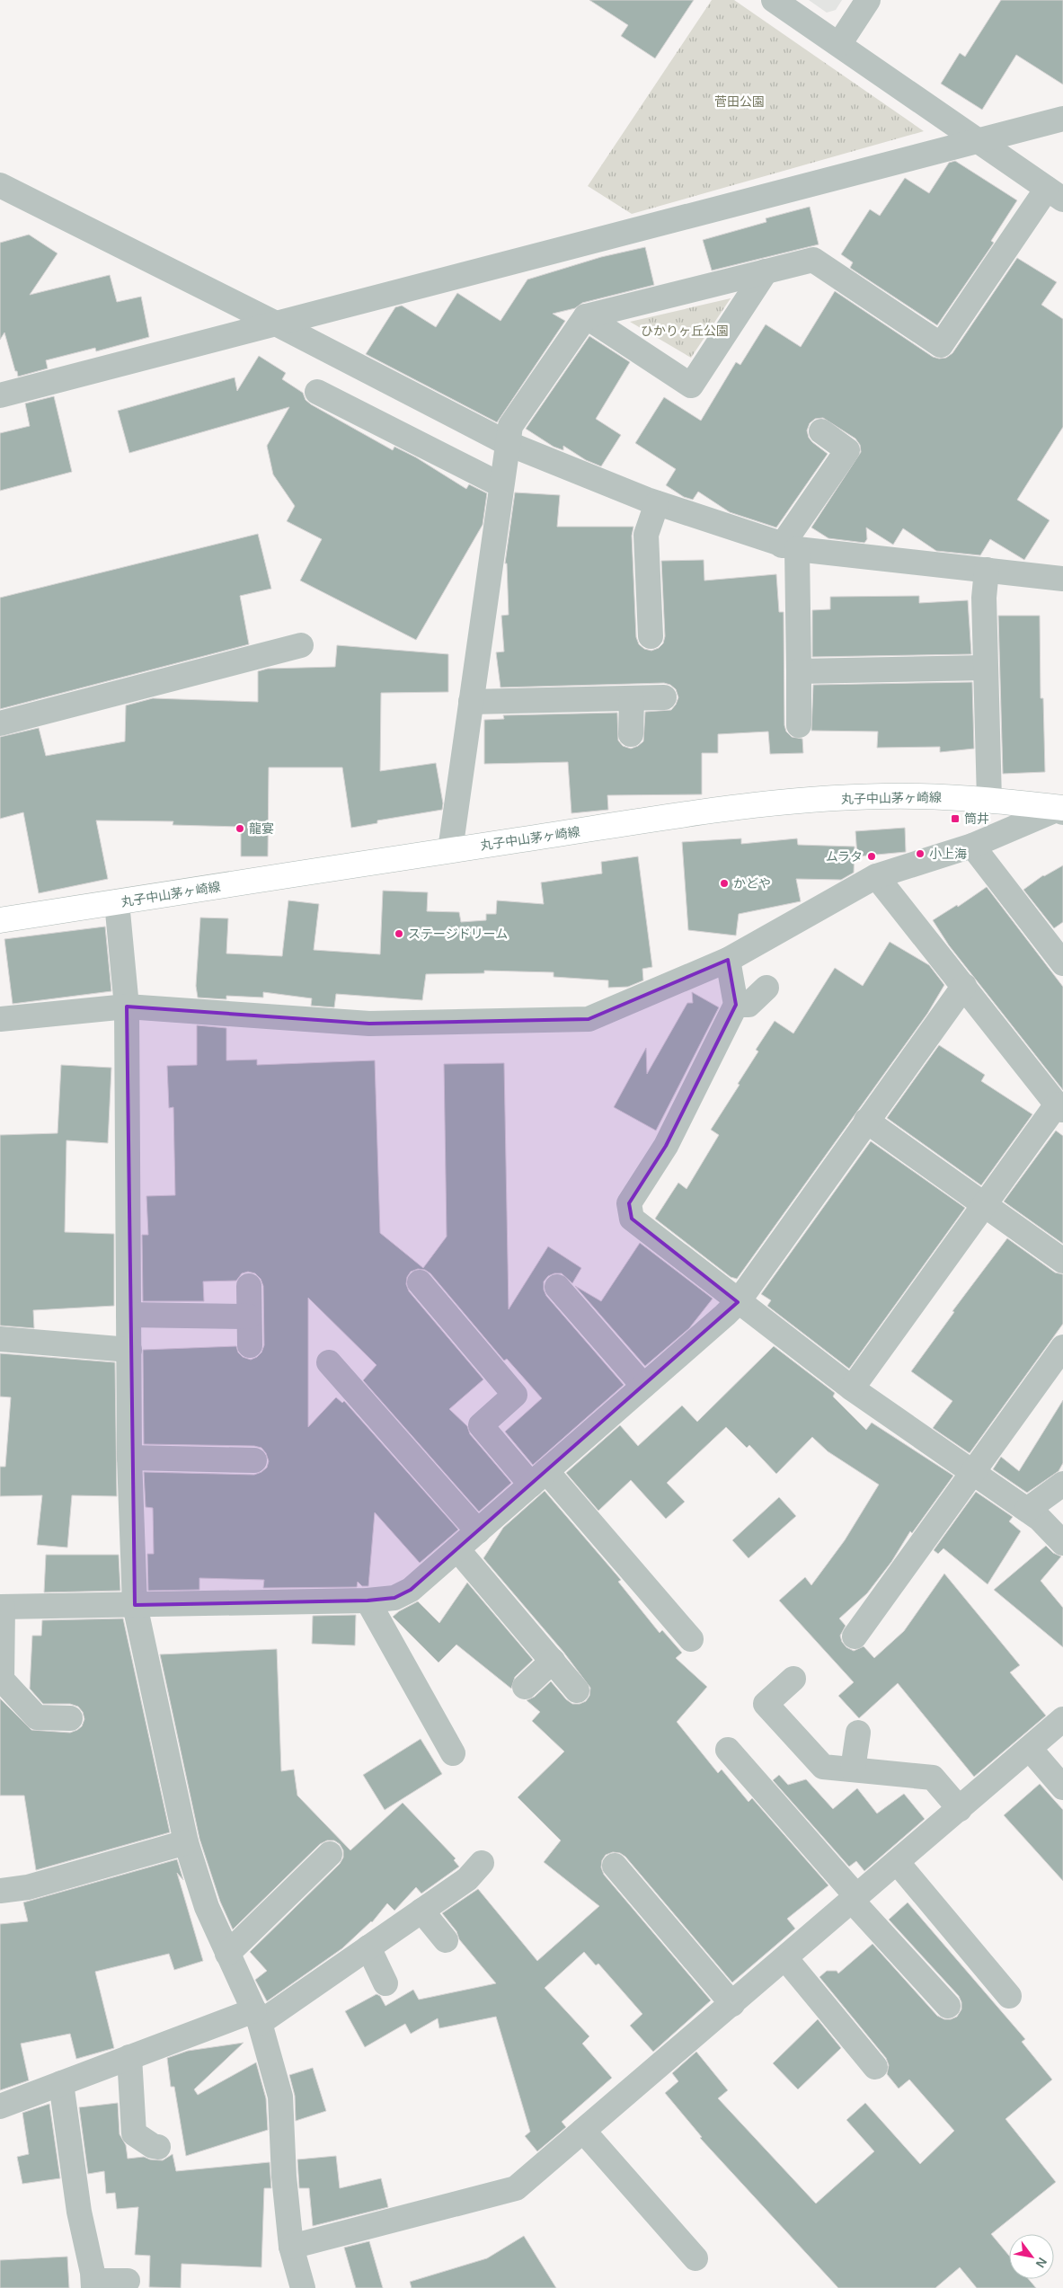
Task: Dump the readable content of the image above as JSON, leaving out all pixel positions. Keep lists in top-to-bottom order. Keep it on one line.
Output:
{"streets":{"main road":["丸子中山茅ヶ崎線"]},"parks":["菅田公園","ひかりヶ丘公園"],"places":{"transit":["筒井"],"other":["龍宴","小上海","ムラタ","かどや","ステージドリーム"]},"north":"bottom right"}
